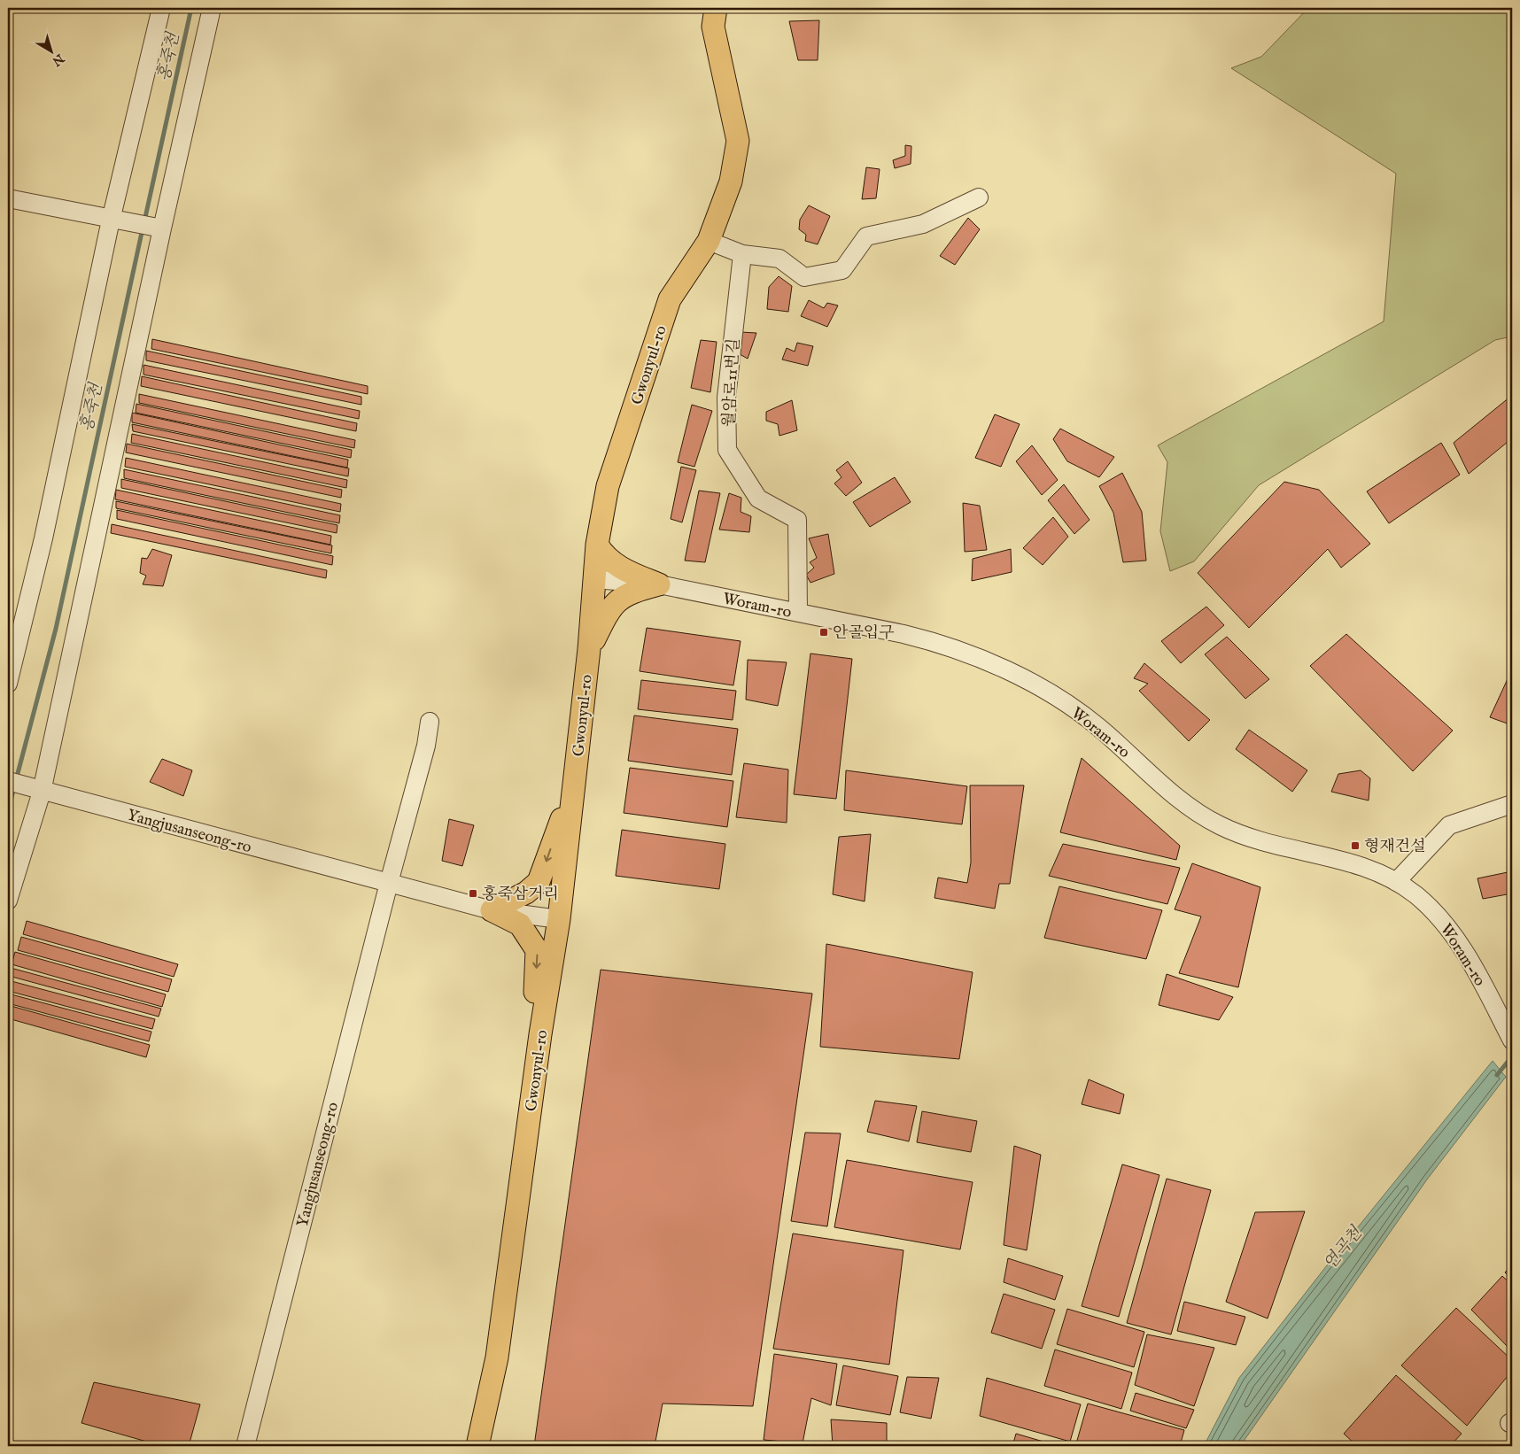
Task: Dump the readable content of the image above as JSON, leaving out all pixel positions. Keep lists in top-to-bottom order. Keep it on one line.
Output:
{"streets":{"main road":["Gwonyul-ro"],"street":["월암로11번길","Woram-ro","Yangjusanseong-ro"]},"crossings":[["Gwonyul-ro","Woram-ro"],["Gwonyul-ro","Yangjusanseong-ro"],["월암로11번길","Woram-ro"]],"water":["홍죽천","연곡천"],"places":{"transit":["안골입구","형재건설","홍죽삼거리"]},"north":"bottom right"}
